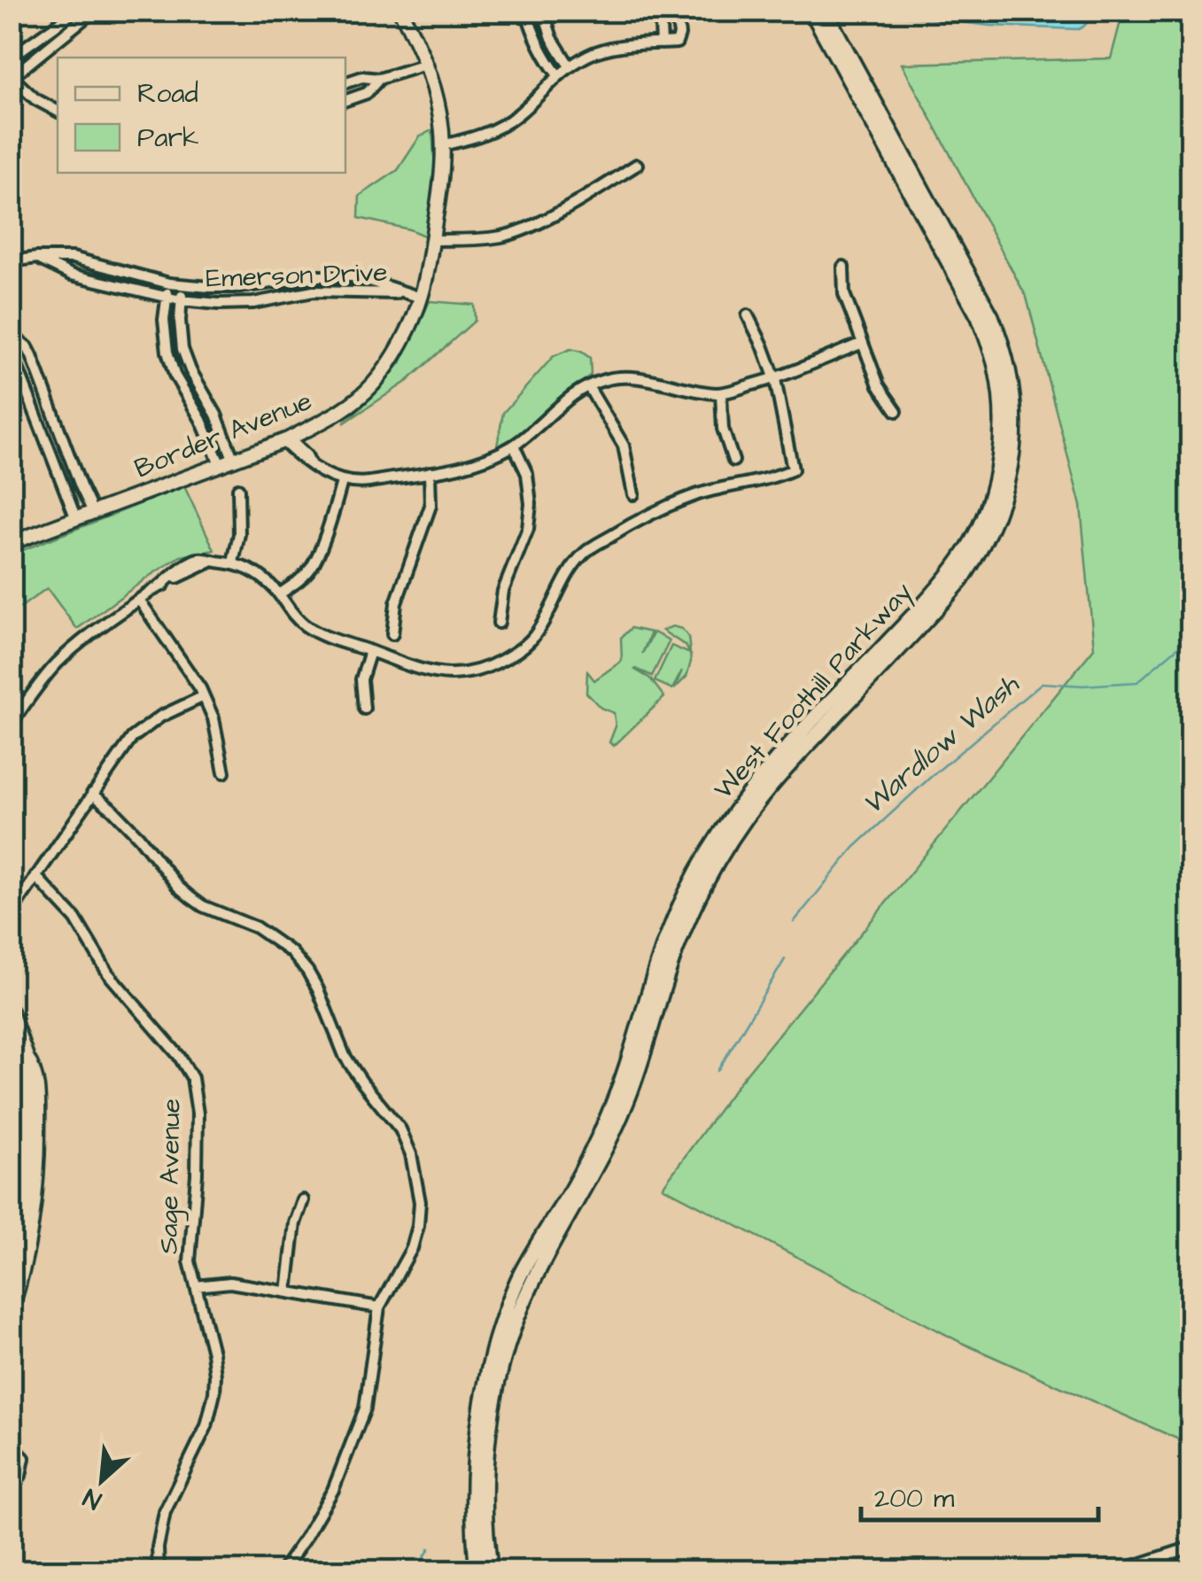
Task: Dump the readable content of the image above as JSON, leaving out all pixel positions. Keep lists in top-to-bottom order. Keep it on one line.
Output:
{"streets":{"main road":["West Foothill Parkway"],"street":["Emerson Drive","Border Avenue","Sage Avenue"]},"crossings":[["Emerson Drive","Border Avenue"]],"water":["Wardlow Wash"],"legend":["Road","Park"],"scale_bar":"200 m","north":"bottom left"}
